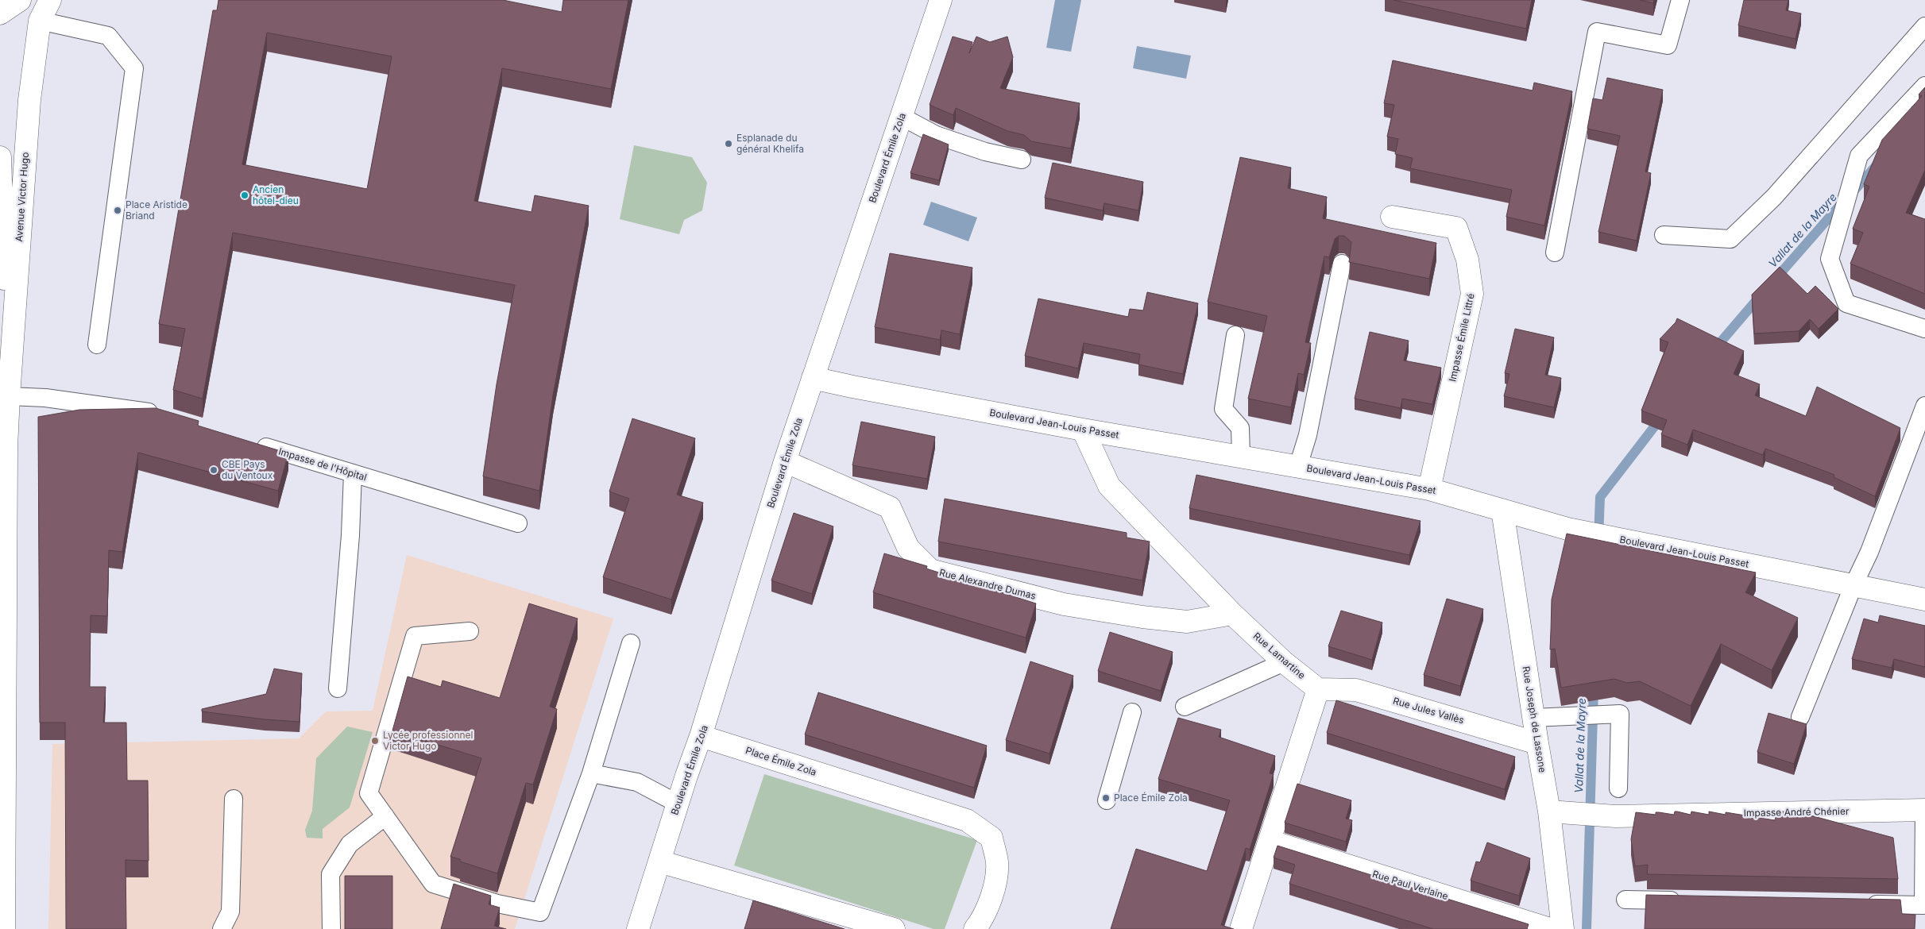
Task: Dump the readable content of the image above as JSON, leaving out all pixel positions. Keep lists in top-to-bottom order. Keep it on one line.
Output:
{"streets":{"street":["Boulevard Émile Zola","Avenue Victor Hugo","Impasse Émile Littré","Boulevard Jean-Louis Passet","Rue Alexandre Dumas","Rue Lamartine","Rue Jules Vallès","Rue Joseph de Lassone","Place Émile Zola","Impasse André Chénier","Rue Paul Verlaine"],"lane":["Impasse de l'Hôpital"]},"crossings":[["Boulevard Émile Zola","Boulevard Jean-Louis Passet"],["Boulevard Émile Zola","Rue Alexandre Dumas"],["Boulevard Émile Zola","Place Émile Zola"],["Impasse Émile Littré","Boulevard Jean-Louis Passet"],["Boulevard Jean-Louis Passet","Rue Lamartine"],["Boulevard Jean-Louis Passet","Rue Joseph de Lassone"],["Rue Alexandre Dumas","Rue Lamartine"],["Rue Lamartine","Rue Jules Vallès"],["Rue Jules Vallès","Rue Joseph de Lassone"],["Rue Joseph de Lassone","Impasse André Chénier"]],"water":["Vallat de la Mayre"],"places":["Esplanade du général Khelifa","Ancien hôtel-dieu","Place Aristide Briand","CBE Pays du Ventoux","Lycée professionnel Victor Hugo","Place Émile Zola"]}
